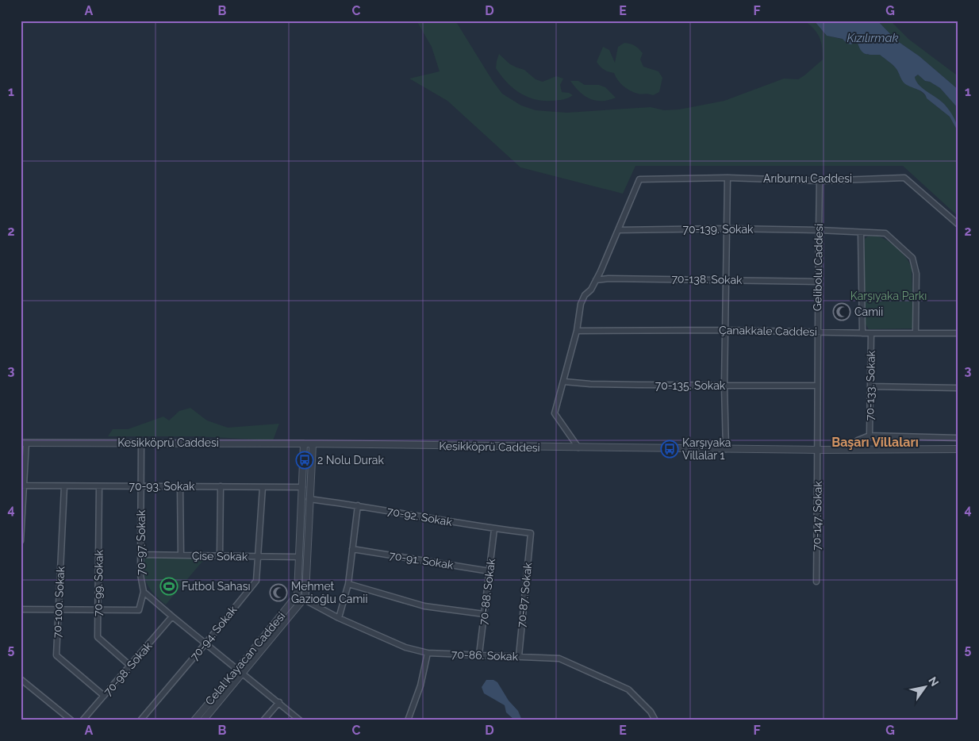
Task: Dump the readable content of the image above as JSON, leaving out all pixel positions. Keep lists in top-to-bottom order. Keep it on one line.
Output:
{"streets":{"street":["Arıburnu Caddesi","70-139. Sokak","Gelibolu Caddesi","70-138. Sokak","Çanakkale Caddesi","70-135. Sokak","70-133. Sokak","Kesikköprü Caddesi","70-93. Sokak","70-147. Sokak","70-92. Sokak","70-97. Sokak","Çise Sokak","70-91. Sokak","70-99. Sokak","70-88. Sokak","70-87. Sokak","70-100. Sokak","70-94. Sokak","70-86. Sokak","Celal Kayacan Caddesi","70-98. Sokak"]},"crossings":[["Arıburnu Caddesi","70-139. Sokak"],["Arıburnu Caddesi","Gelibolu Caddesi"],["70-139. Sokak","Gelibolu Caddesi"],["70-139. Sokak","Çanakkale Caddesi"],["Gelibolu Caddesi","70-138. Sokak"],["Gelibolu Caddesi","Çanakkale Caddesi"],["Gelibolu Caddesi","70-135. Sokak"],["Gelibolu Caddesi","Kesikköprü Caddesi"],["Gelibolu Caddesi","70-147. Sokak"],["Çanakkale Caddesi","70-133. Sokak"],["70-133. Sokak","Kesikköprü Caddesi"],["Kesikköprü Caddesi","70-147. Sokak"],["Kesikköprü Caddesi","70-97. Sokak"],["70-93. Sokak","70-97. Sokak"],["70-93. Sokak","70-99. Sokak"],["70-93. Sokak","70-100. Sokak"],["70-93. Sokak","70-94. Sokak"],["70-92. Sokak","70-88. Sokak"],["70-92. Sokak","70-87. Sokak"],["70-97. Sokak","Çise Sokak"],["70-97. Sokak","70-94. Sokak"],["70-97. Sokak","Celal Kayacan Caddesi"],["70-97. Sokak","70-98. Sokak"],["Çise Sokak","70-94. Sokak"],["70-91. Sokak","70-88. Sokak"],["70-99. Sokak","70-98. Sokak"],["70-88. Sokak","70-86. Sokak"],["70-87. Sokak","70-86. Sokak"],["70-100. Sokak","70-98. Sokak"],["70-86. Sokak","Celal Kayacan Caddesi"]],"districts":["Başarı Villaları"],"water":["Kızılırmak"],"parks":["Karşıyaka Parkı"],"places":{"mosque":["Camii","Mehmet Gazioğlu Camii"],"bus stop":["Karşıyaka Villalar 1","2 Nolu Durak"],"sports":["Futbol Sahası"]},"north":"top right","grid":{"columns":["A","B","C","D","E","F","G"],"rows":["1","2","3","4","5"]}}
